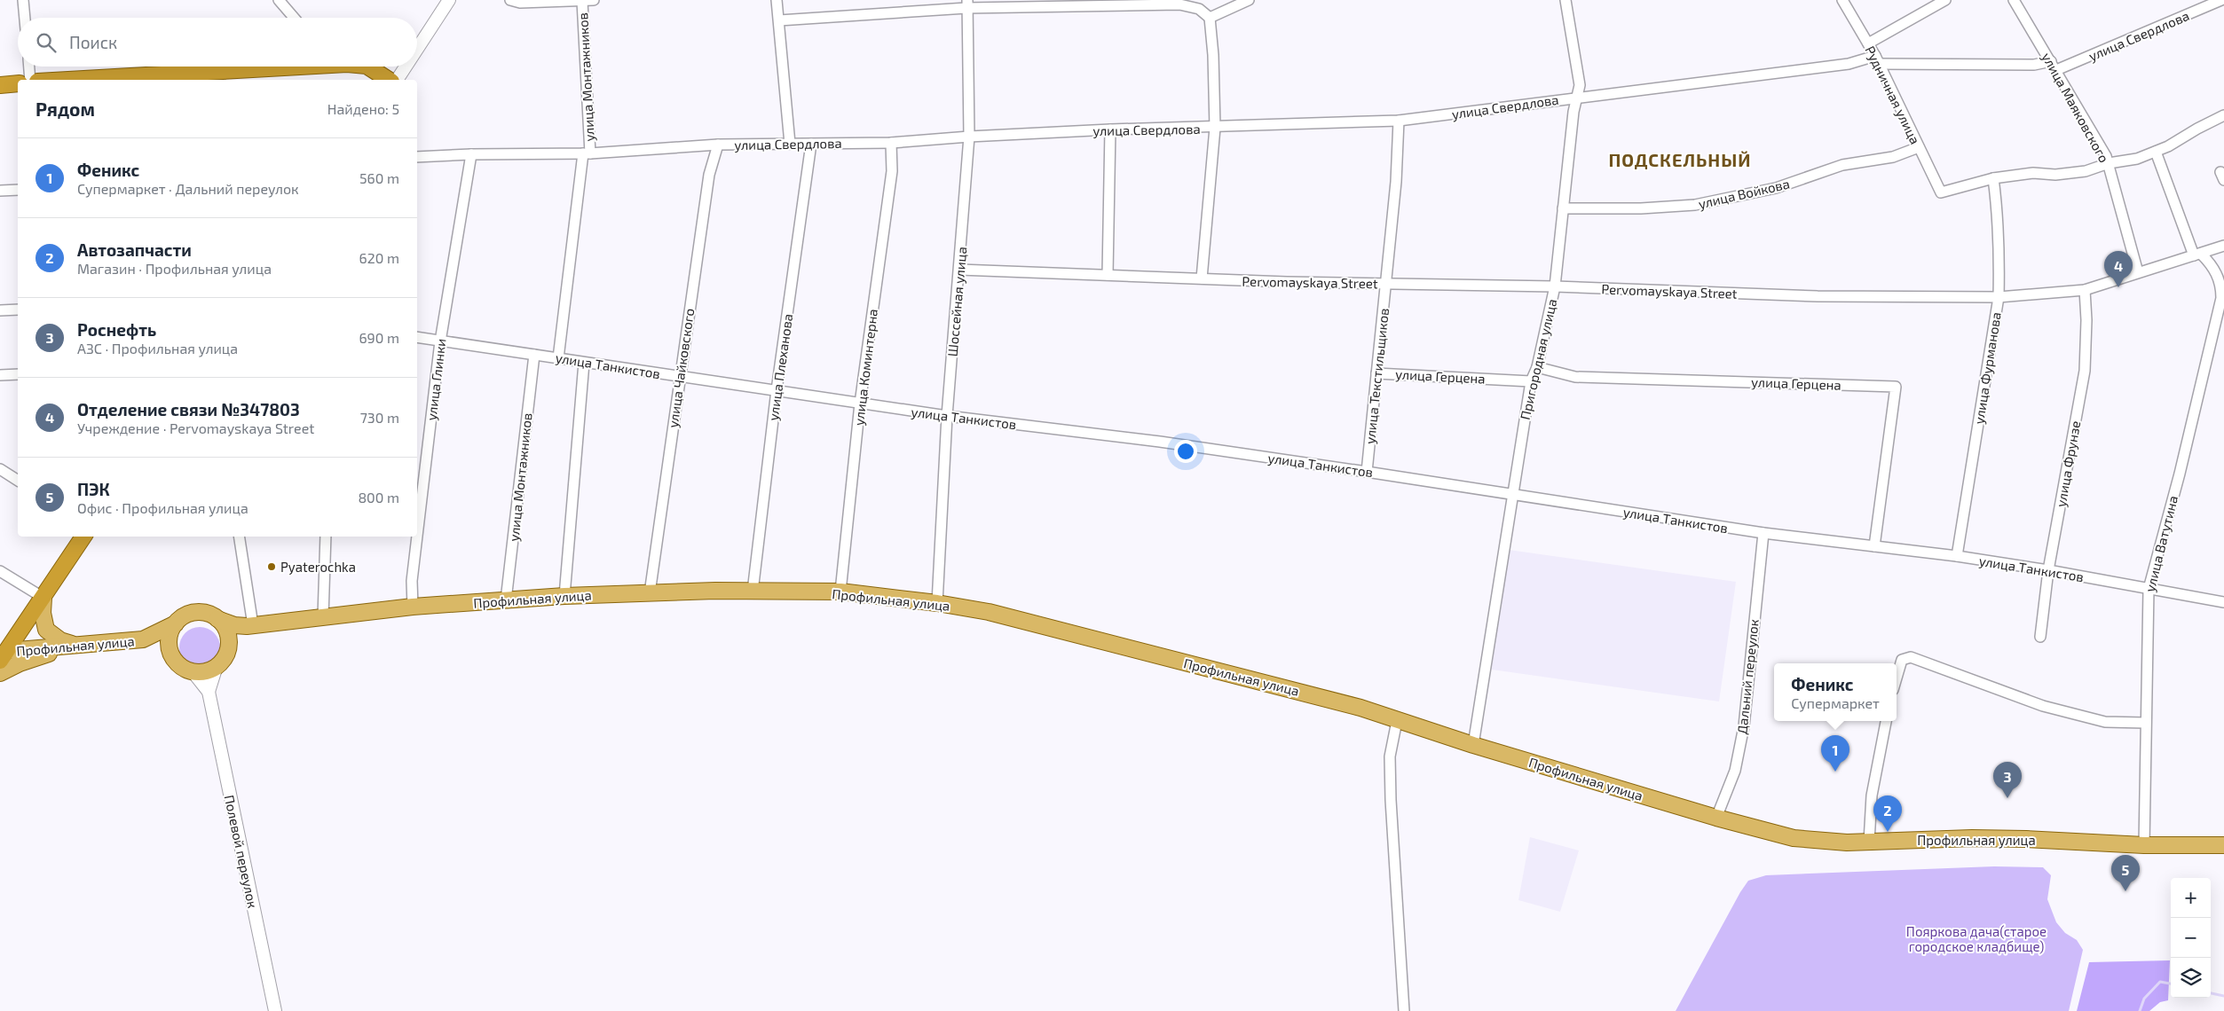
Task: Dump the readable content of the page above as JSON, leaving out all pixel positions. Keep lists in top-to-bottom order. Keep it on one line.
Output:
{"streets":{"main road":["Профильная улица"],"street":["улица Свердлова","улица Монтажников","Рудничная улица","улица Маяковского","улица Войкова","Pervomayskaya Street","Шоссейная улица","Пригородная улица","улица Танкистов","улица Плеханова","улица Коминтерна","улица Чайковского","улица Фурманова","улица Текстильщиков","улица Герцена","улица Глинки","улица Фрунзе","улица Ватутина","Дальний переулок","Полевой переулок"]},"crossings":[["улица Свердлова","улица Монтажников"],["улица Свердлова","Рудничная улица"],["улица Свердлова","улица Маяковского"],["улица Свердлова","Шоссейная улица"],["улица Свердлова","Пригородная улица"],["улица Свердлова","улица Плеханова"],["улица Свердлова","улица Коминтерна"],["улица Свердлова","улица Чайковского"],["улица Свердлова","улица Текстильщиков"],["улица Свердлова","улица Глинки"],["улица Монтажников","улица Танкистов"],["улица Монтажников","Профильная улица"],["Рудничная улица","улица Войкова"],["Рудничная улица","улица Фурманова"],["улица Маяковского","Pervomayskaya Street"],["улица Войкова","Пригородная улица"],["Pervomayskaya Street","Шоссейная улица"],["Pervomayskaya Street","Пригородная улица"],["Pervomayskaya Street","улица Фурманова"],["Pervomayskaya Street","улица Текстильщиков"],["Pervomayskaya Street","улица Фрунзе"],["Pervomayskaya Street","улица Ватутина"],["Шоссейная улица","улица Танкистов"],["Шоссейная улица","Профильная улица"],["Пригородная улица","улица Танкистов"],["Пригородная улица","улица Герцена"],["Пригородная улица","Профильная улица"],["улица Танкистов","улица Плеханова"],["улица Танкистов","улица Коминтерна"],["улица Танкистов","улица Чайковского"],["улица Танкистов","улица Фурманова"],["улица Танкистов","улица Текстильщиков"],["улица Танкистов","улица Герцена"],["улица Танкистов","улица Глинки"],["улица Танкистов","улица Фрунзе"],["улица Танкистов","улица Ватутина"],["улица Танкистов","Дальний переулок"],["улица Плеханова","Профильная улица"],["улица Коминтерна","Профильная улица"],["улица Чайковского","Профильная улица"],["улица Текстильщиков","улица Герцена"],["улица Глинки","Профильная улица"],["улица Ватутина","Профильная улица"],["Профильная улица","Дальний переулок"]],"districts":["ПОДСКЕЛЬНЫЙ"],"parks":["Пояркова дача(старое городское кладбище)"],"places":["Pyaterochka"],"page":{"search":"Поиск","heading":["Рядом","Найдено: 5"],"list":[{"mark":"1","name":"Феникс","note":"Супермаркет · Дальний переулок","value":"560 m"},{"mark":"2","name":"Автозапчасти","note":"Магазин · Профильная улица","value":"620 m"},{"mark":"3","name":"Роснефть","note":"АЗС · Профильная улица","value":"690 m"},{"mark":"4","name":"Отделение связи №347803","note":"Учреждение · Pervomayskaya Street","value":"730 m"},{"mark":"5","name":"ПЭК","note":"Офис · Профильная улица","value":"800 m"}],"pins":["4","1","3","2","5"],"popup":["Феникс","Супермаркет"],"map_buttons":["+","−"]}}
